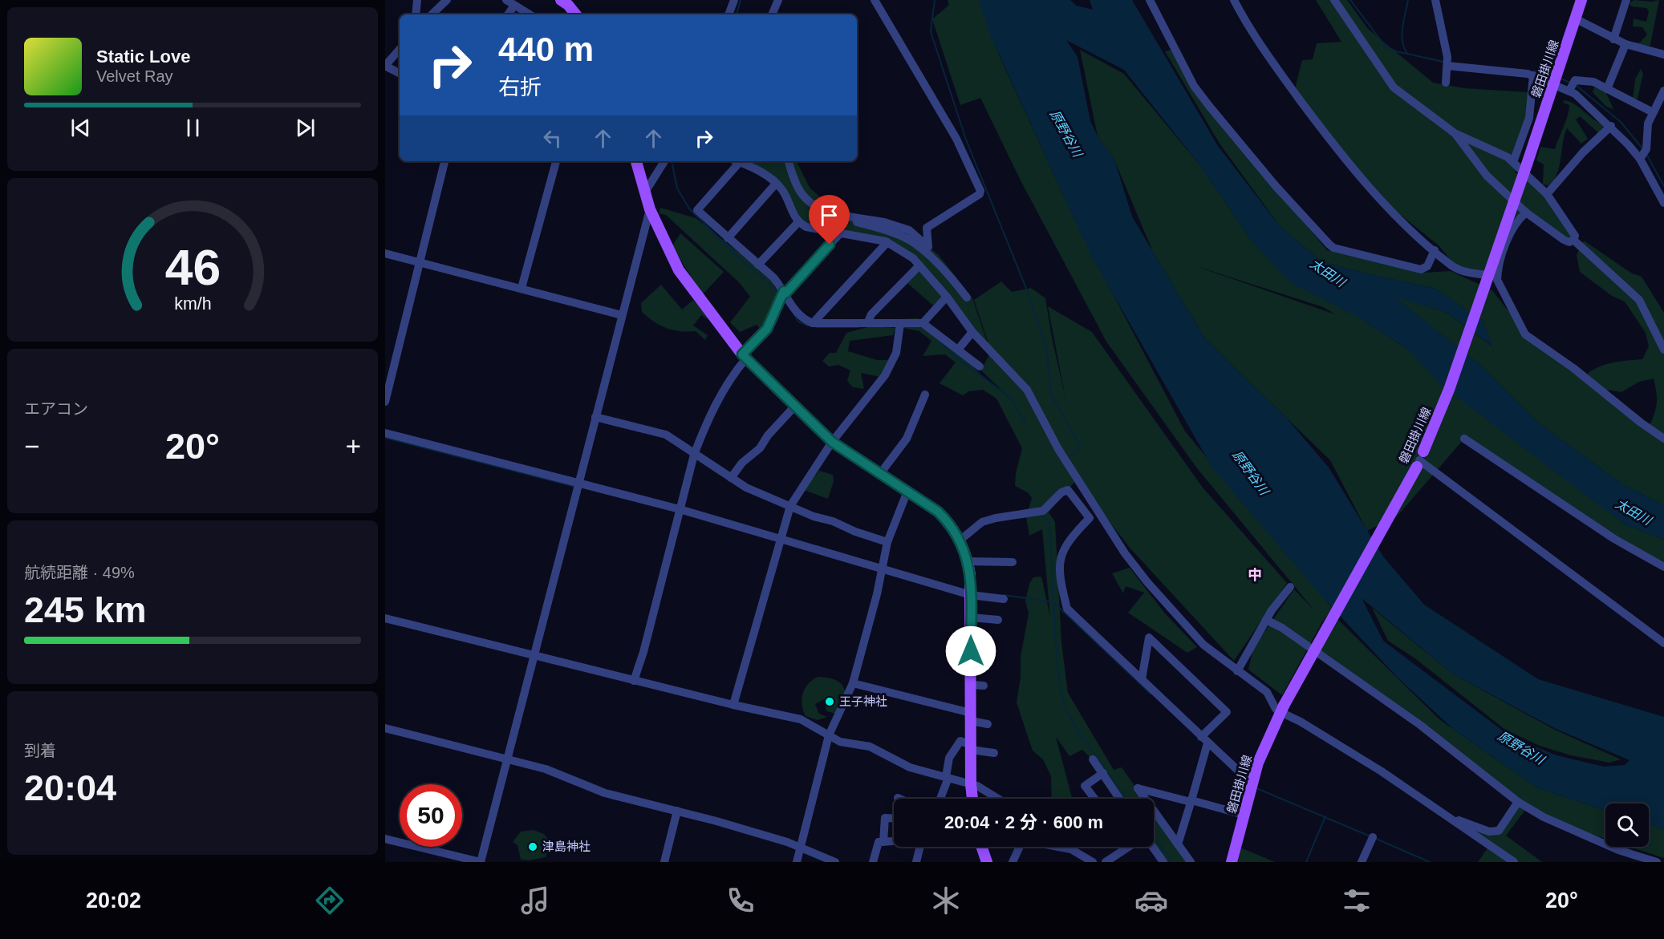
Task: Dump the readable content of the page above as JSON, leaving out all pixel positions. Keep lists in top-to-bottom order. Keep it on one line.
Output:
{"streets":{"main road":["磐田掛川線"]},"districts":["中"],"water":["原野谷川","太田川"],"places":["王子神社","津島神社"],"page":{"turn":["440 m","右折"],"song":["Static Love","Velvet Ray"],"tile":["エアコン",["航続距離 · 49%","245 km"],["到着","20:04"]],"heat":["−","20°","+"],"limit":"50","trip":"20:04 · 2 分 · 600 m","tabs":["20:02","20°"],"gauge":["46","km/h"]}}
